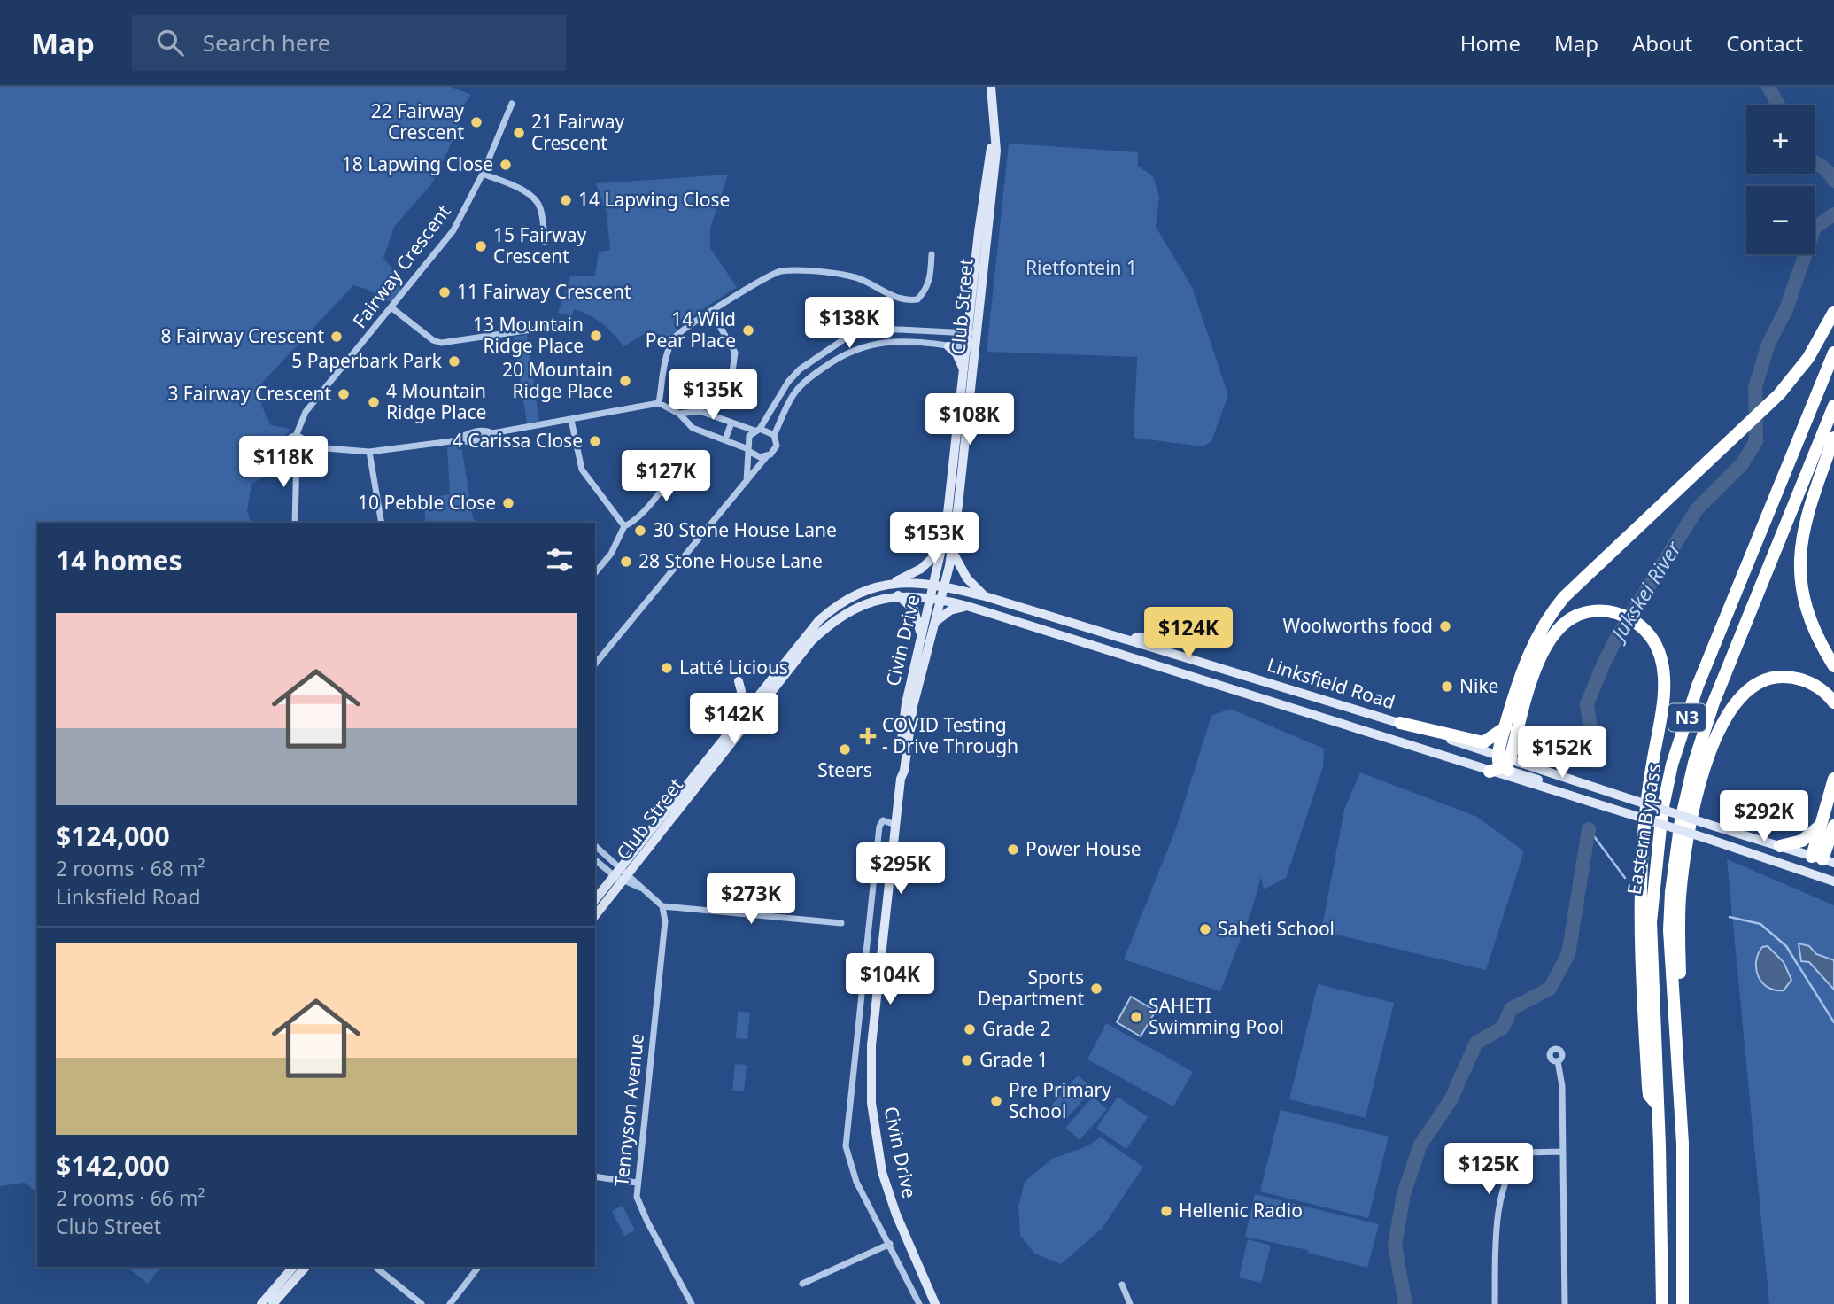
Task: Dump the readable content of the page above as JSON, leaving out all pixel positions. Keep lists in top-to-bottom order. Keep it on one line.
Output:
{"streets":{"highway":["N3","Eastern Bypass"],"main road":["Club Street","Civin Drive","Linksfield Road"],"street":["Fairway Crescent","Tennyson Avenue"]},"crossings":[["Club Street","Civin Drive"],["Club Street","Linksfield Road"],["Civin Drive","Linksfield Road"]],"water":["Jukskei River"],"parks":["Rietfontein 1"],"places":{"other":["22 Fairway Crescent","21 Fairway Crescent","18 Lapwing Close","14 Lapwing Close","15 Fairway Crescent","11 Fairway Crescent","14 Wild Pear Place","13 Mountain Ridge Place","8 Fairway Crescent","5 Paperbark Park","20 Mountain Ridge Place","3 Fairway Crescent","4 Mountain Ridge Place","4 Carissa Close","10 Pebble Close","30 Stone House Lane","28 Stone House Lane","Woolworths food","Latté Licious","Nike","Steers","Power House","Saheti School","Sports Department","SAHETI Swimming Pool","Grade 2","Grade 1","Pre Primary School","Hellenic Radio"],"health":["COVID Testing - Drive Through"]},"page":{"header":"Map","search":"Search here","nav":["Home","Map","About","Contact"],"map_buttons":["+","−"],"price":["$138K","$135K","$108K","$118K","$127K","$153K","$124K","$142K","$152K","$292K","$295K","$273K","$104K","$125K"],"heading":"14 homes","list":[{"name":"$124,000","note":"2 rooms · 68 m² · Linksfield Road"},{"name":"$142,000","note":"2 rooms · 66 m² · Club Street"}]}}
